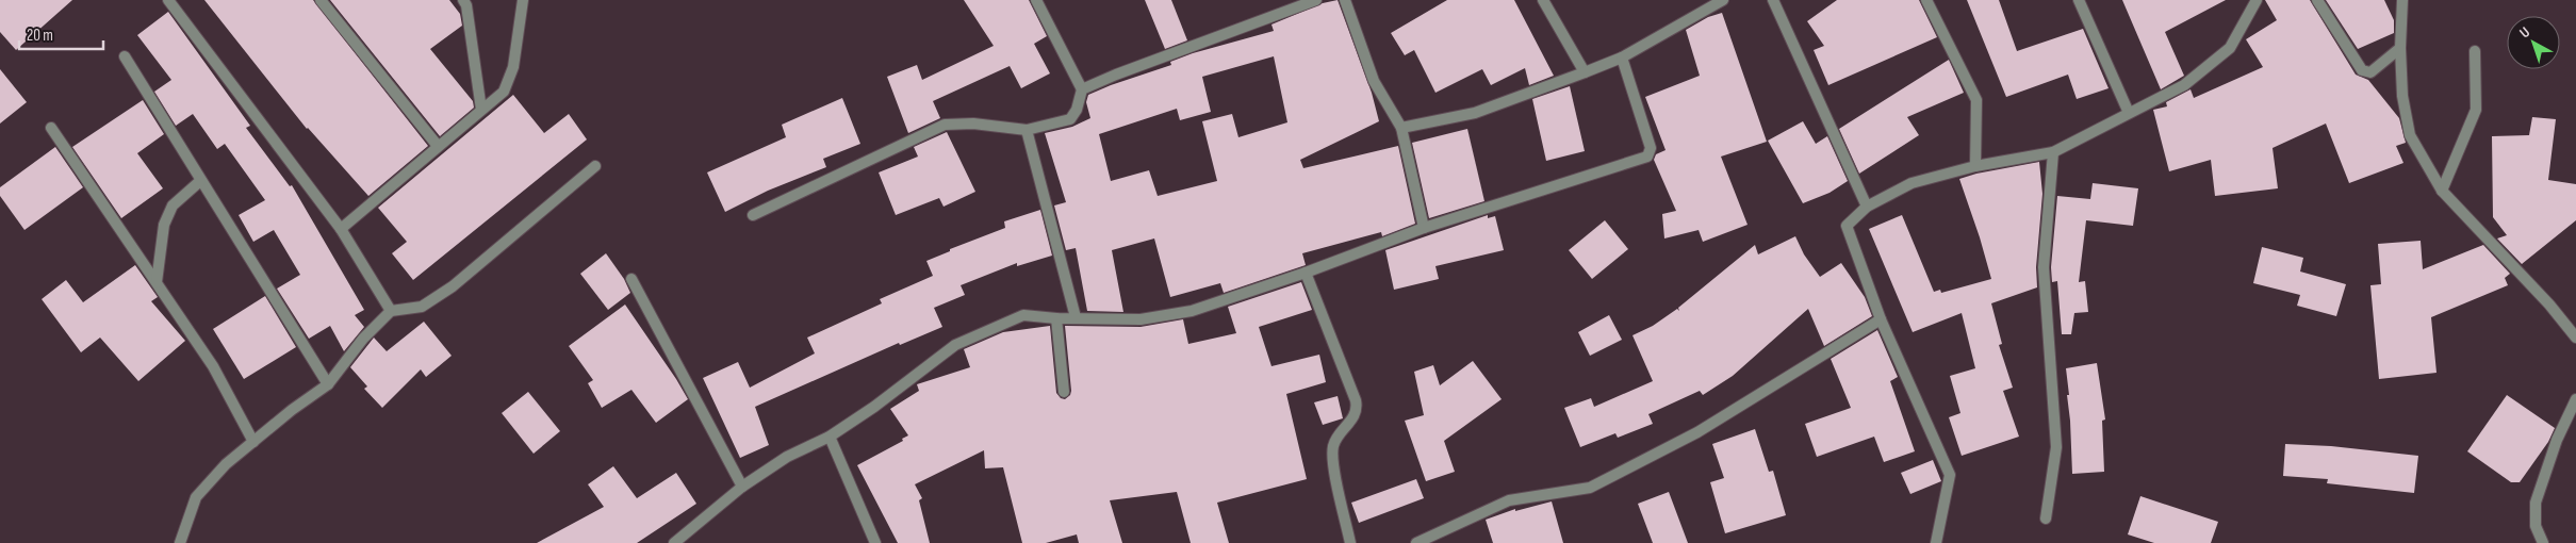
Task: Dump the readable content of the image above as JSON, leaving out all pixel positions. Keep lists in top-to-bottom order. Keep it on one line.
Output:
{"scale_bar":"20 m","north":"top left"}
